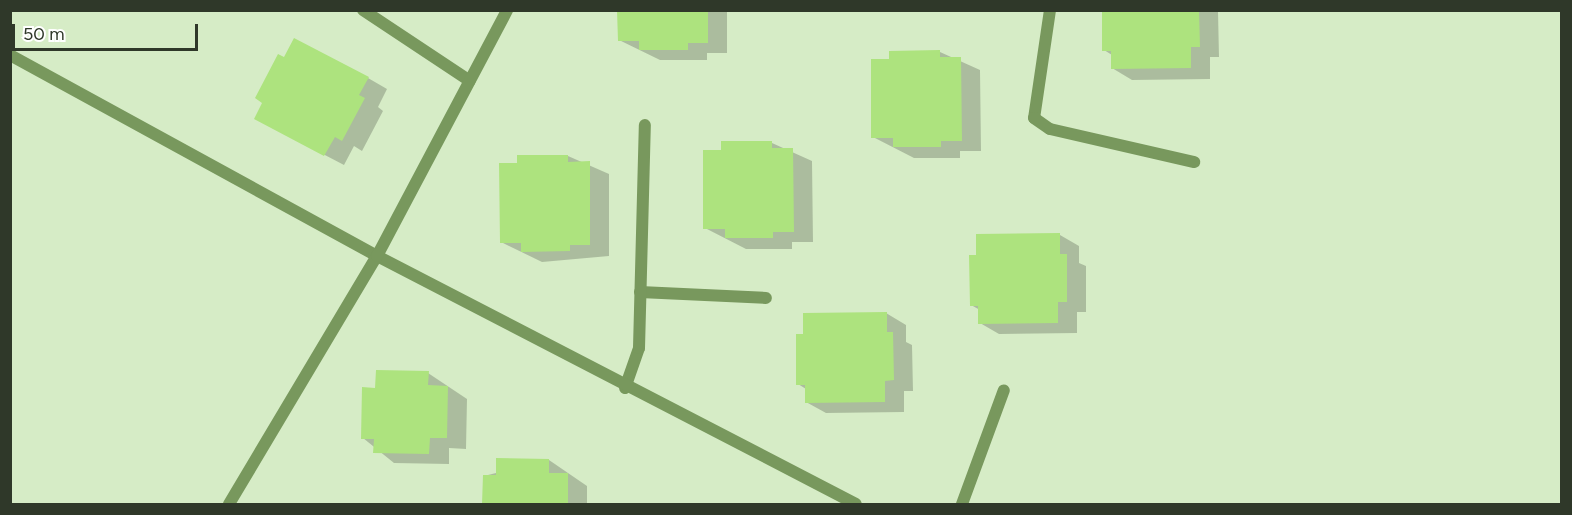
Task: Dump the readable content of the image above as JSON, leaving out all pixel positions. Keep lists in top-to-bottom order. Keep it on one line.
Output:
{"scale_bar":"50 m"}
